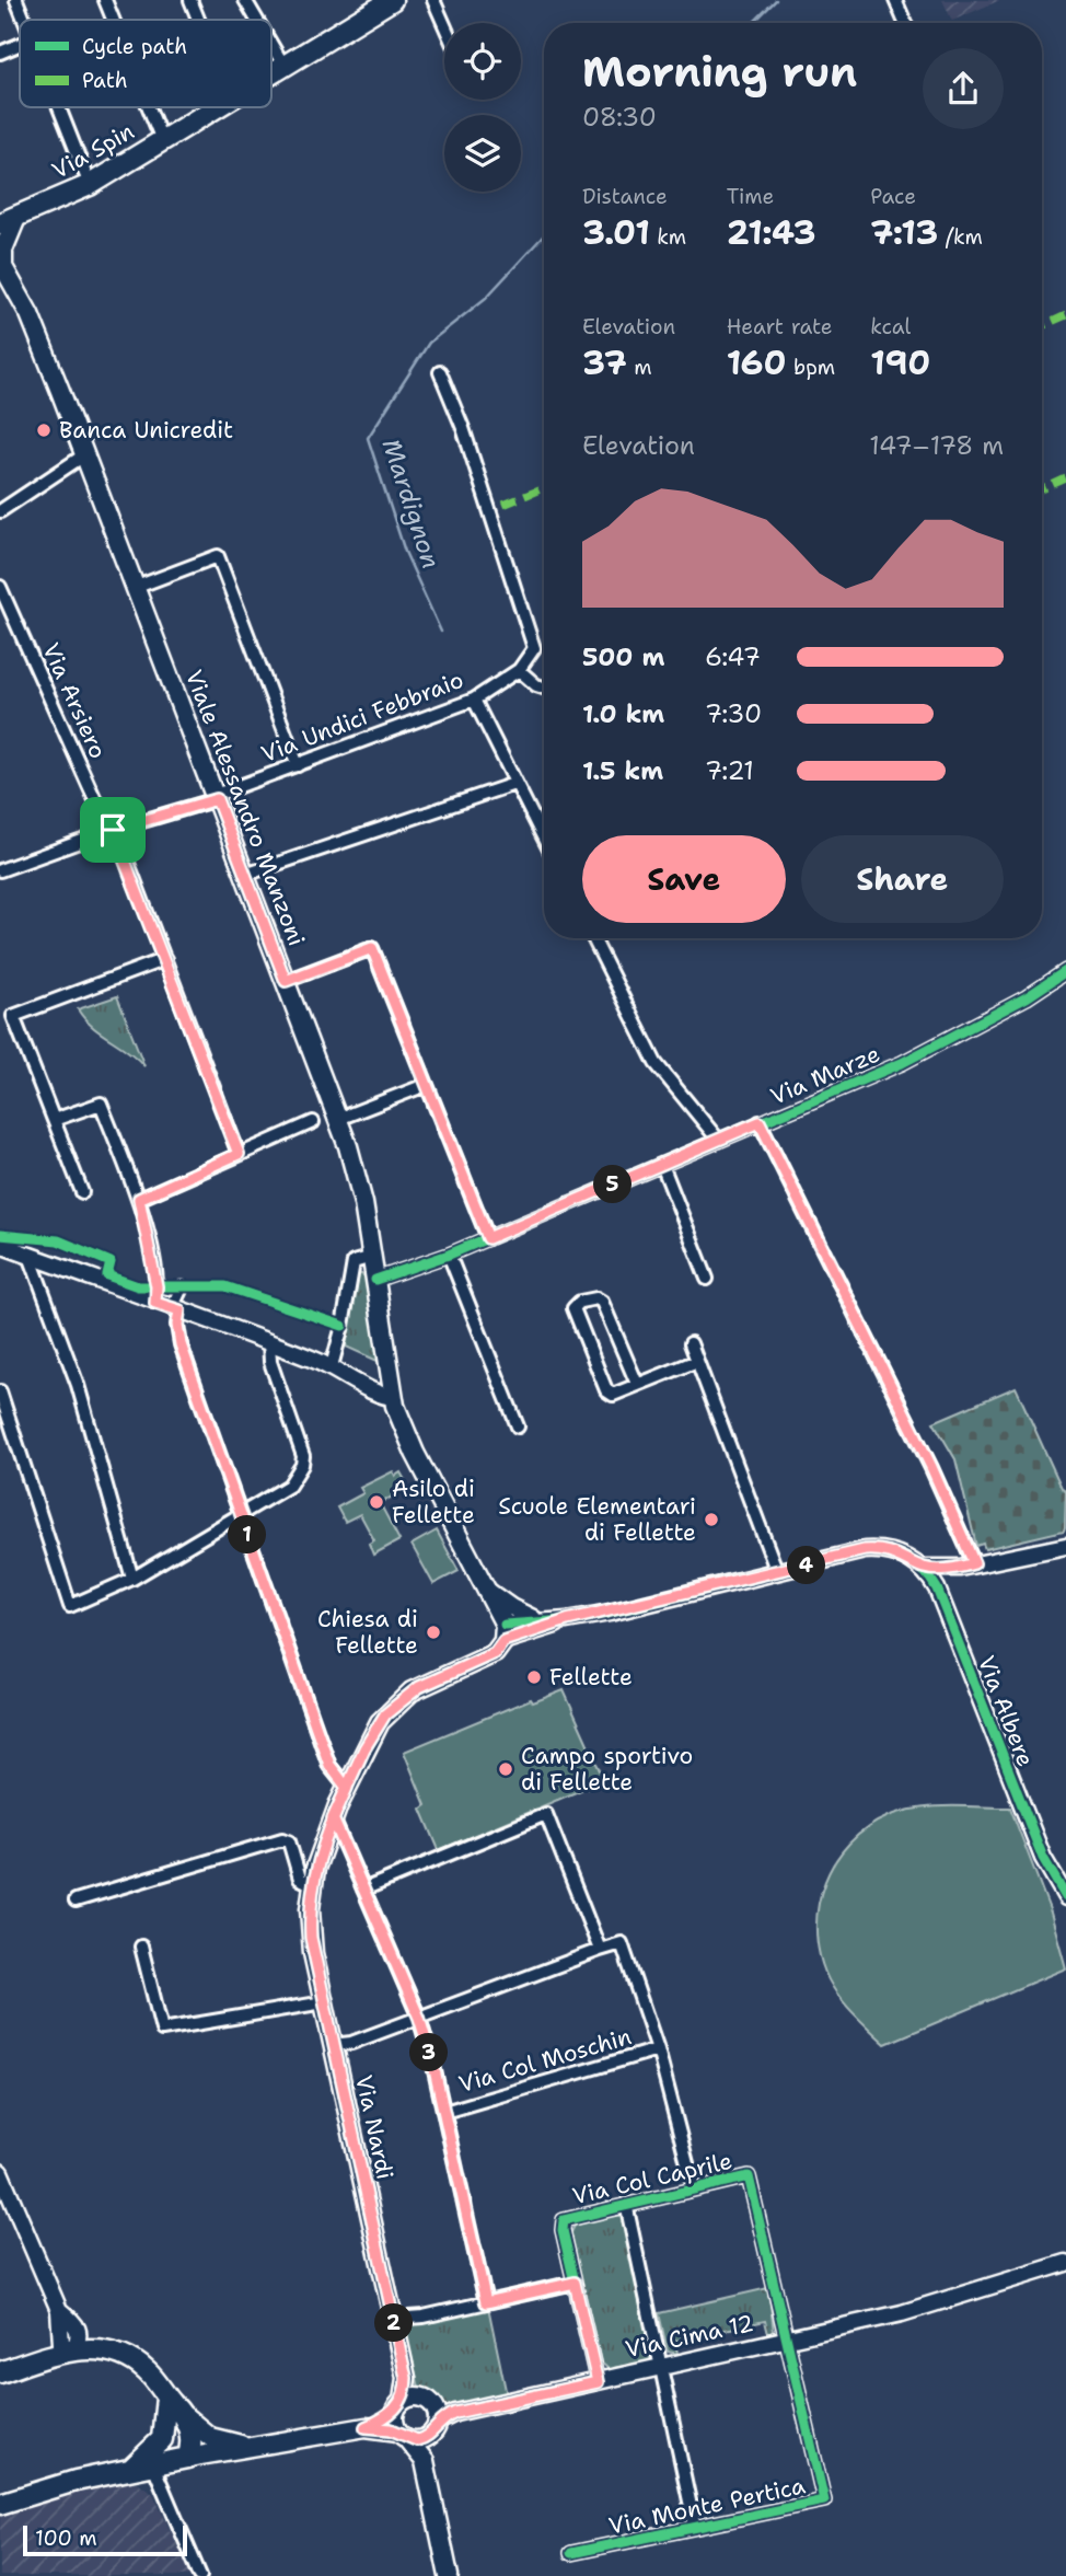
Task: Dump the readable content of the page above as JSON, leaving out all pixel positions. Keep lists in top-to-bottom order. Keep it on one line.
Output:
{"streets":{"main road":["Via Spin","Viale Alessandro Manzoni","Via Nardi"],"street":["Via Arsiero","Via Undici Febbraio","Via Marze","Via Albere","Via Col Moschin","Via Col Caprile","Via Cima 12","Via Monte Pertica"]},"crossings":[["Via Spin","Viale Alessandro Manzoni"],["Via Arsiero","Via Undici Febbraio"],["Via Undici Febbraio","Viale Alessandro Manzoni"],["Viale Alessandro Manzoni","Via Marze"],["Viale Alessandro Manzoni","Via Nardi"],["Via Col Caprile","Via Cima 12"],["Via Col Caprile","Via Monte Pertica"],["Via Cima 12","Via Monte Pertica"]],"water":["Mardignon"],"places":["Banca Unicredit","Asilo di Fellette","Scuole Elementari di Fellette","Chiesa di Fellette","Fellette","Campo sportivo di Fellette"],"legend":["Cycle path","Path"],"scale_bar":"100 m","page":{"heading":["Morning run","08:30"],"stats":[["Distance","3.01 km"],["Time","21:43"],["Pace","7:13 /km"],["Elevation","37 m"],["Heart rate","160 bpm"],["kcal","190"]],"chart":["Elevation","147–178 m"],"list":[{"name":"500 m","note":"6:47"},{"name":"1.0 km","note":"7:30"},{"name":"1.5 km","note":"7:21"}],"buttons":["Save","Share"],"pins":["5","1","4","3","2"],"scale":"100 m"}}
